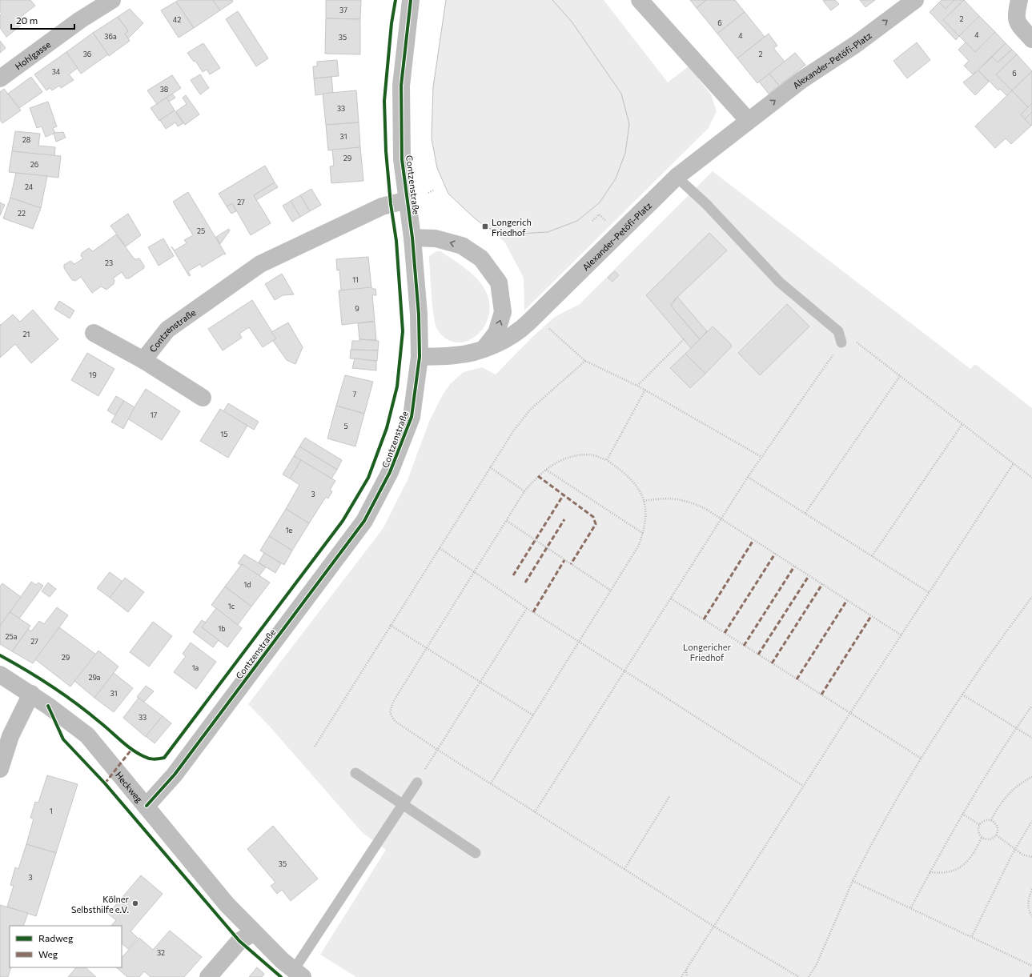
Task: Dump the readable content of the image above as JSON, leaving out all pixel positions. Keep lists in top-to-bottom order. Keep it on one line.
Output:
{"streets":{"street":["Hohlgasse","Alexander-Petöfi-Platz","Contzenstraße","Heckweg"]},"crossings":[["Alexander-Petöfi-Platz","Contzenstraße"],["Contzenstraße","Heckweg"]],"parks":["Longericher Friedhof"],"places":{"transit":["Longerich Friedhof"],"other":["Kölner Selbsthilfe e.V."]},"house_numbers":["37","2","42","6","4","4","36a","35","36","2","34","6","38","33","31","28","29","26","24","27","22","25","23","11","9","21","19","7","17","5","15","3","1e","1d","1c","1b","25a","27","29","1a","29a","31","33","1","35","3","32"],"legend":["Radweg","Weg"],"scale_bar":"20 m"}
